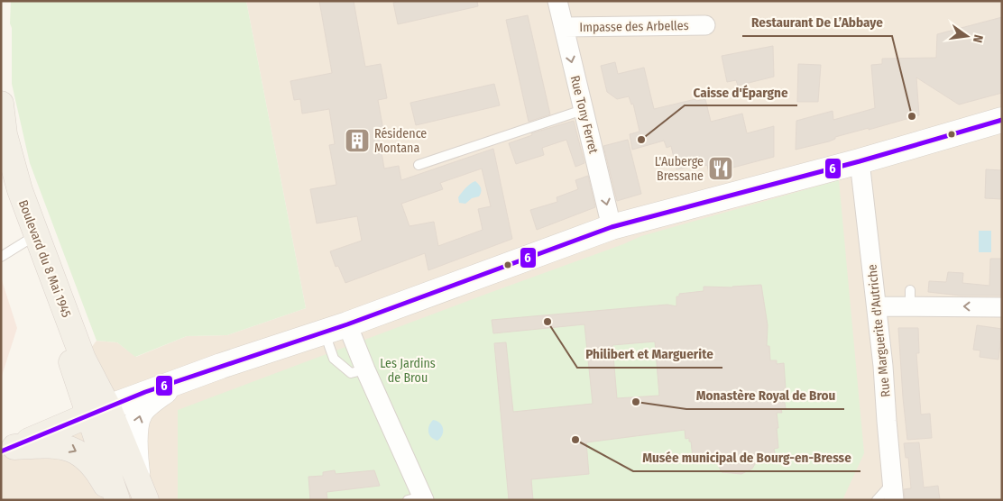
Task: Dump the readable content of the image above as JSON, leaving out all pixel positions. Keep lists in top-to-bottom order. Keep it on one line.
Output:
{"streets":{"main road":["Boulevard du 8 Mai 1945"],"street":["Impasse des Arbelles","Rue Tony Ferret","Rue Marguerite d'Autriche"]},"crossings":[["Impasse des Arbelles","Rue Tony Ferret"]],"one_way":["Rue Tony Ferret"],"parks":["Les Jardins de Brou"],"places":{"other":["Restaurant De L’Abbaye","Caisse d'Épargne","Philibert et Marguerite","Monastère Royal de Brou","Musée municipal de Bourg-en-Bresse"],"building":["Résidence Montana"],"restaurant":["L'Auberge Bressane"]},"lines":["transit line 6"],"north":"right"}
